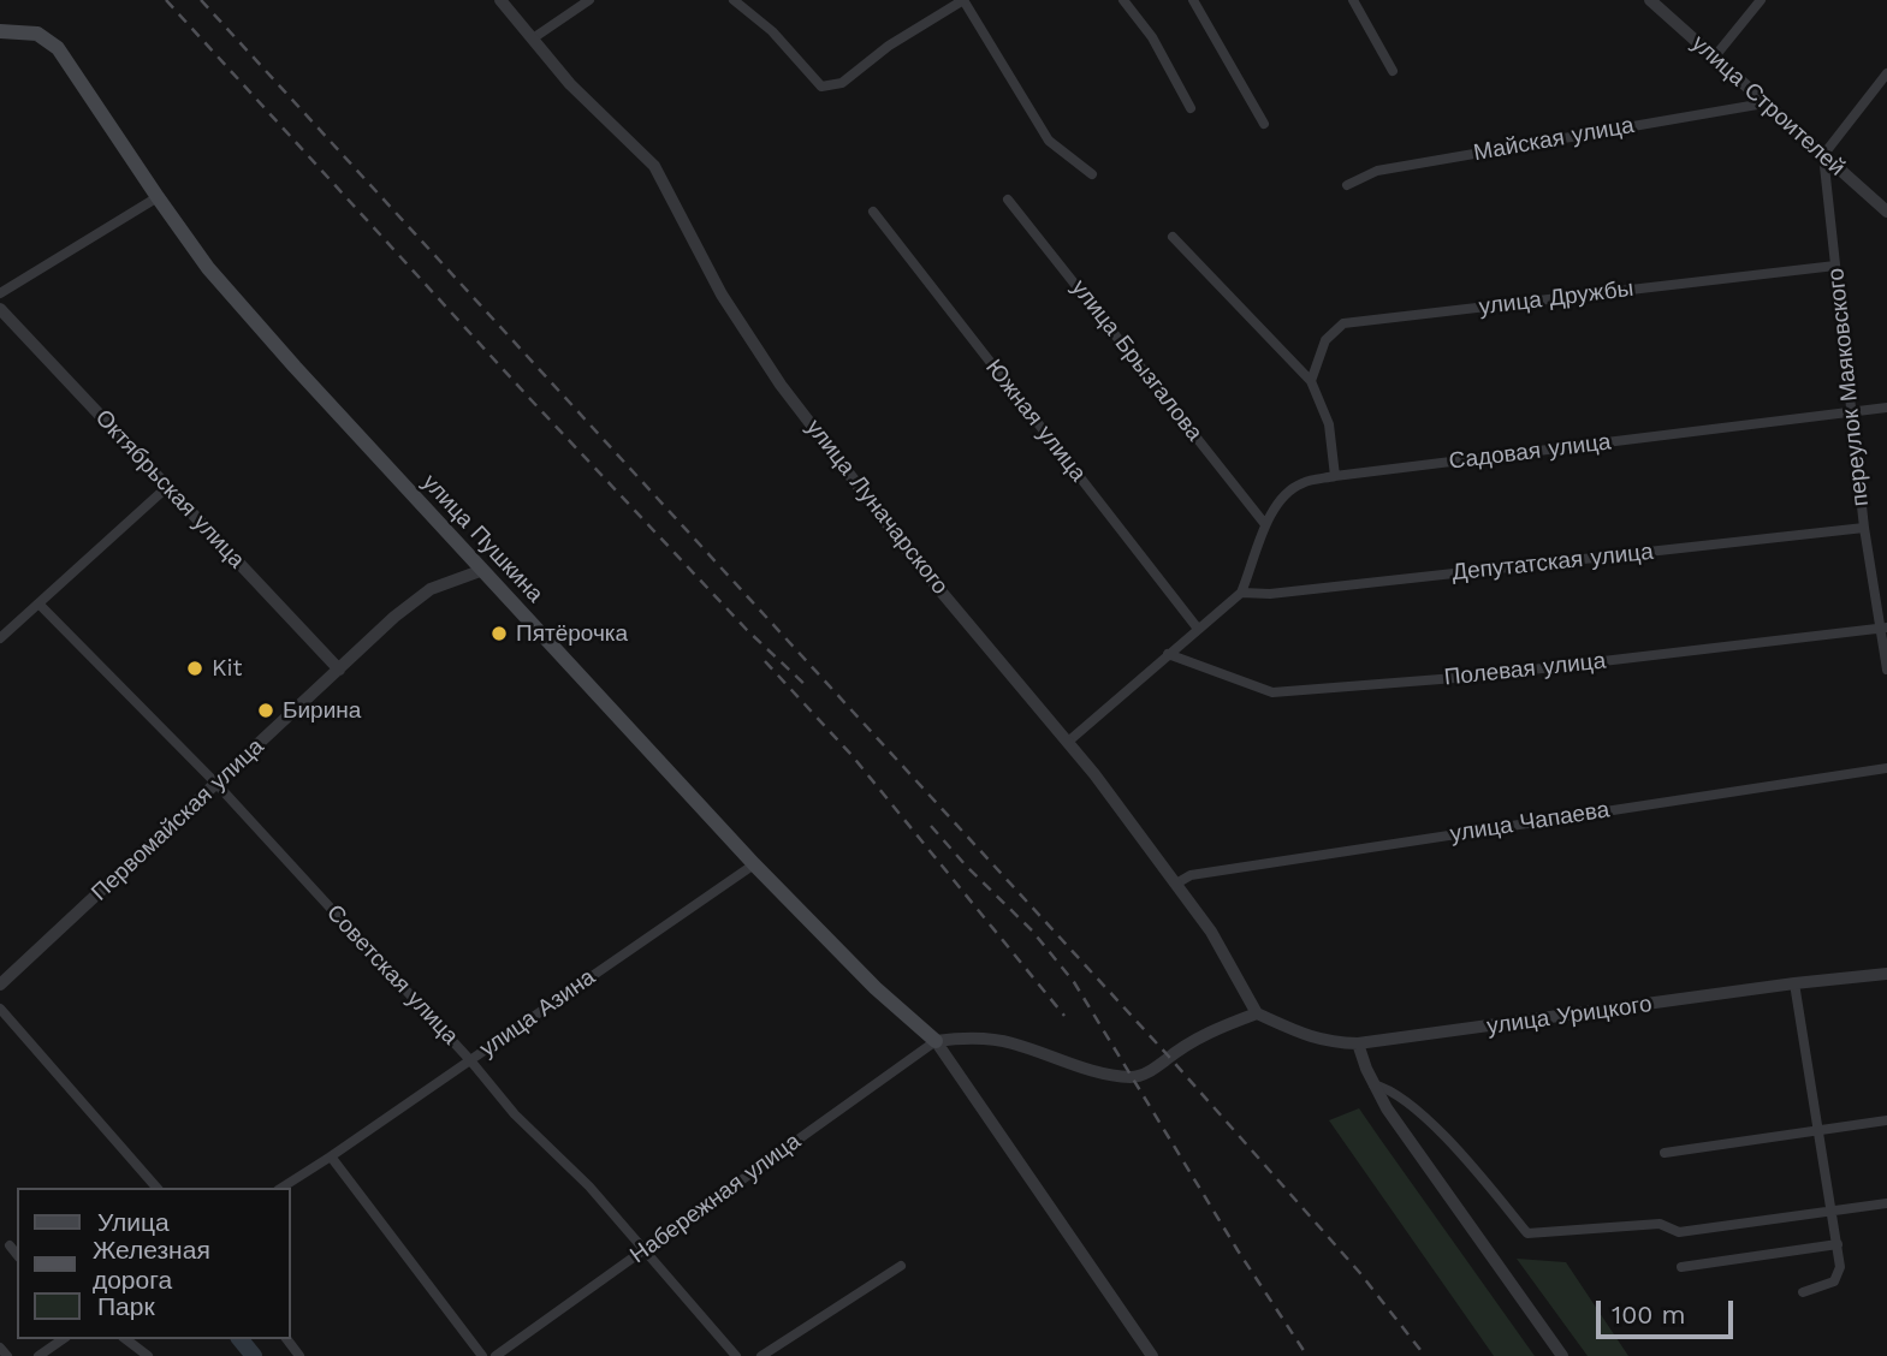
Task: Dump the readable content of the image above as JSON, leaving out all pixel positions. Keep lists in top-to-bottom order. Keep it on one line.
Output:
{"streets":{"main road":["улица Пушкина"],"street":["улица Строителей","Майская улица","улица Дружбы","улица Брызгалова","переулок Маяковского","Южная улица","Садовая улица","Октябрьская улица","улица Луначарского","Депутатская улица","Полевая улица","Первомайская улица","улица Чапаева","Советская улица","улица Азина","улица Урицкого","Набережная улица"]},"crossings":[["улица Строителей","Майская улица"],["улица Строителей","переулок Маяковского"],["улица Дружбы","переулок Маяковского"],["улица Брызгалова","Садовая улица"],["переулок Маяковского","Садовая улица"],["переулок Маяковского","Депутатская улица"],["переулок Маяковского","Полевая улица"],["Садовая улица","Депутатская улица"],["Октябрьская улица","Первомайская улица"],["улица Луначарского","улица Чапаева"],["улица Луначарского","улица Урицкого"],["улица Пушкина","Первомайская улица"],["улица Пушкина","улица Азина"],["улица Пушкина","Набережная улица"],["Первомайская улица","Советская улица"],["Советская улица","улица Азина"],["Советская улица","Набережная улица"]],"places":["Пятёрочка","Kit","Бирина"],"legend":["Улица","Железная дорога","Парк"],"scale_bar":"100 m"}
